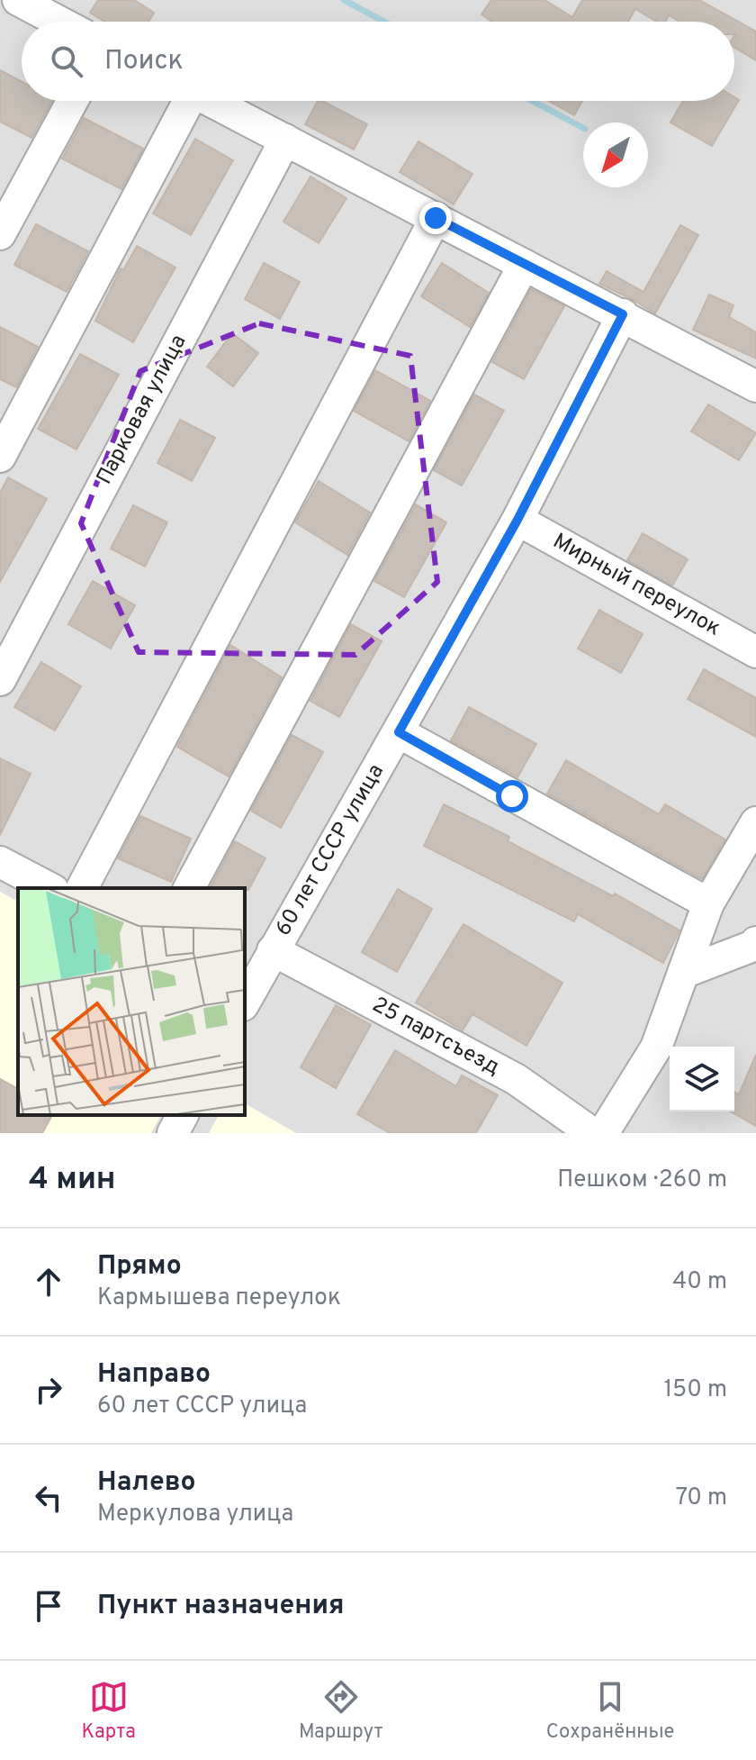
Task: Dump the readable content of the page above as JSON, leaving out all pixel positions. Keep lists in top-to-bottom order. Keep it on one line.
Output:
{"streets":{"street":["Парковая улица","Мирный переулок","60 лет СССР улица","25 партсъезд"]},"crossings":[["Мирный переулок","60 лет СССР улица"],["60 лет СССР улица","25 партсъезд"]],"north":"bottom left","page":{"search":"Поиск","heading":["4 мин","Пешком · 260 m"],"list":[["Прямо","Кармышева переулок","40 m"],["Направо","60 лет СССР улица","150 m"],["Налево","Меркулова улица","70 m"],"Пункт назначения"],"nav":["Карта","Маршрут","Сохранённые"]}}
